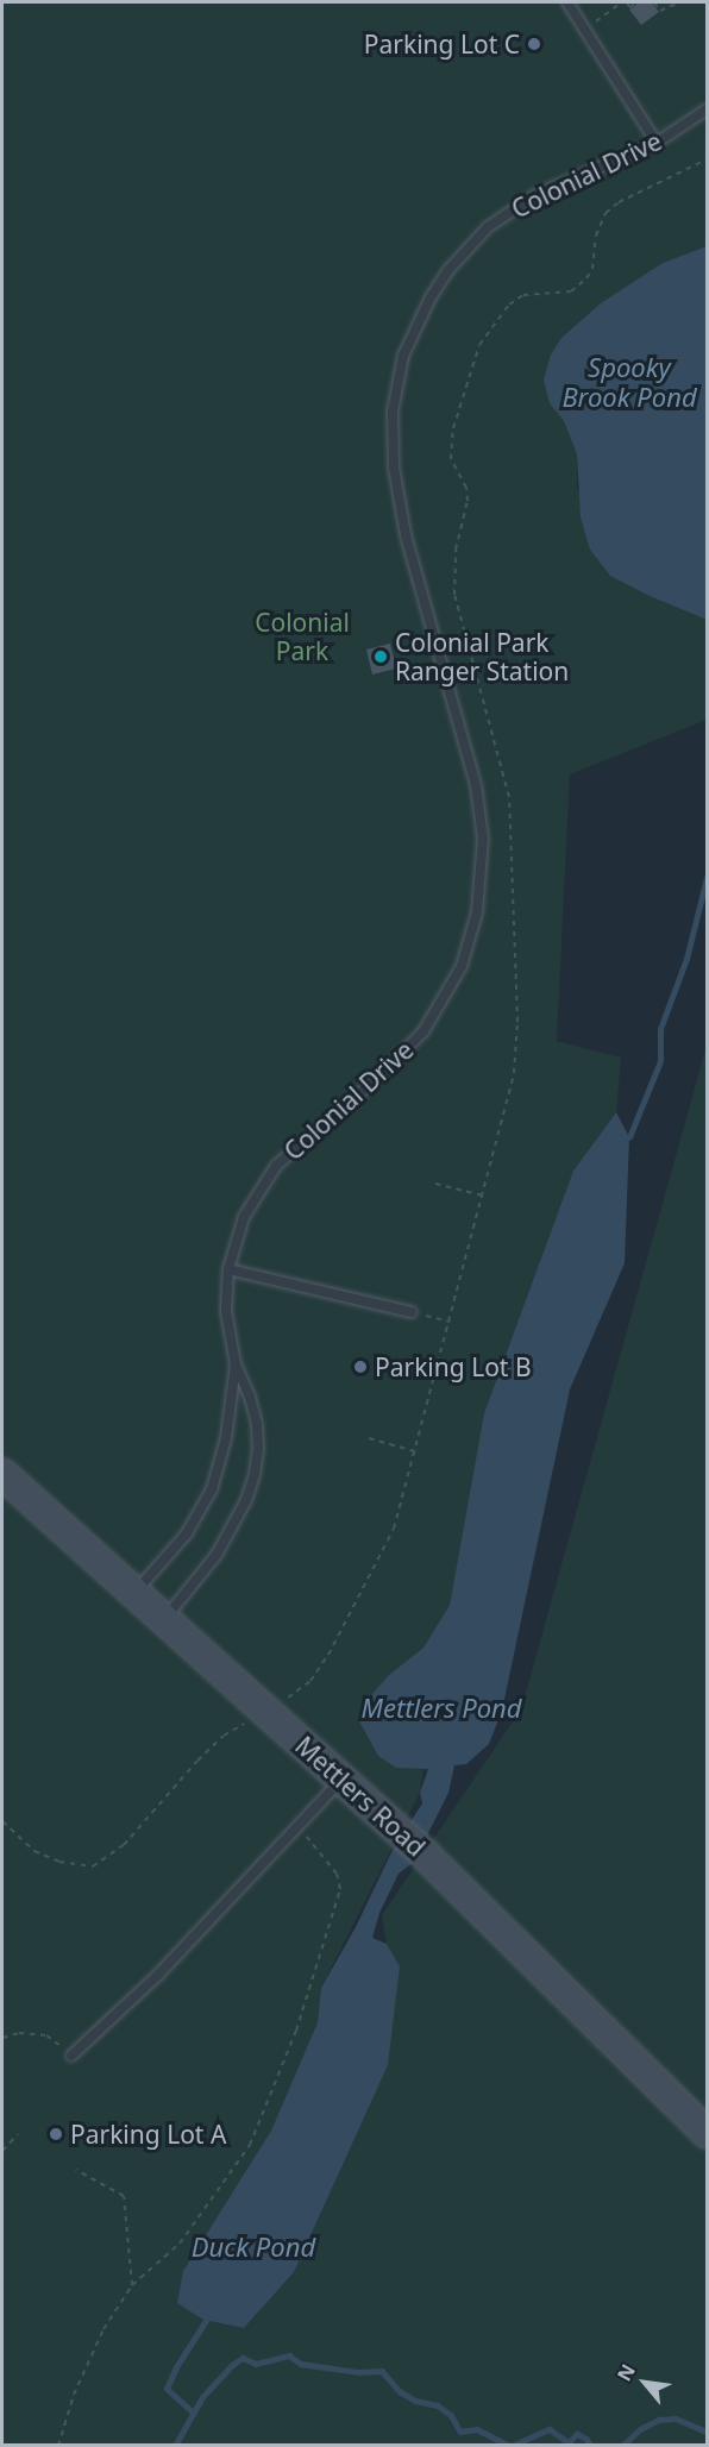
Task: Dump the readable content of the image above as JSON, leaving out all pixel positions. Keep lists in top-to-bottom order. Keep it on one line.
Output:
{"streets":{"street":["Mettlers Road"],"lane":["Colonial Drive"]},"crossings":[["Colonial Drive","Mettlers Road"]],"water":["Spooky Brook Pond","Mettlers Pond","Duck Pond"],"parks":["Colonial Park"],"places":["Parking Lot C","Colonial Park Ranger Station","Parking Lot B","Parking Lot A"],"north":"top left"}
